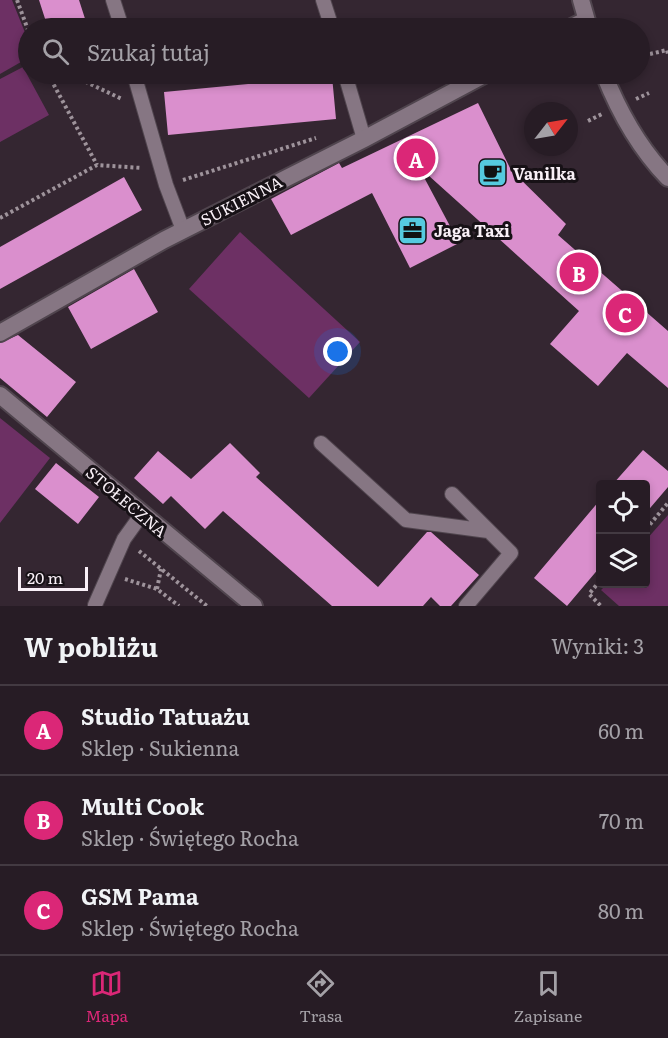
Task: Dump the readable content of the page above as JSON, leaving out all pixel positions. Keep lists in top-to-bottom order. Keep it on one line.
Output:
{"streets":{"street":["SUKIENNA","STOŁECZNA"]},"places":{"cafe":["Vanilka"],"office":["Jaga Taxi"]},"scale_bar":"20 m","north":"top right","page":{"search":"Szukaj tutaj","pins":["A","B","C"],"scale":"20 m","heading":["W pobliżu","Wyniki: 3"],"list":[{"mark":"A","name":"Studio Tatuażu","note":"Sklep · Sukienna","value":"60 m"},{"mark":"B","name":"Multi Cook","note":"Sklep · Świętego Rocha","value":"70 m"},{"mark":"C","name":"GSM Pama","note":"Sklep · Świętego Rocha","value":"80 m"}],"nav":["Mapa","Trasa","Zapisane"]}}
